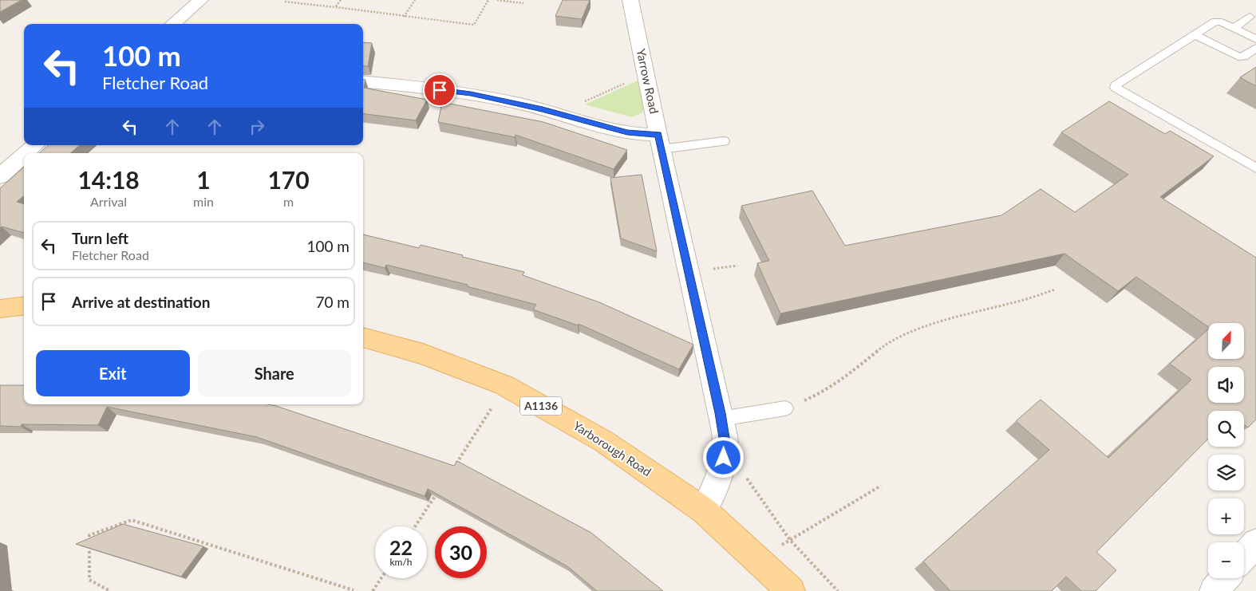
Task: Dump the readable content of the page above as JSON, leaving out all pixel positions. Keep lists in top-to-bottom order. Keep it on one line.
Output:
{"streets":{"main road":["A1136","Yarborough Road"],"street":["Yarrow Road"]},"crossings":[["Yarrow Road","Yarborough Road"]],"north":"top right","page":{"turn":["100 m","Fletcher Road"],"eta":["14:18","Arrival","1","min","170","m"],"list":[{"name":"Turn left","note":"Fletcher Road","value":"100 m"},{"name":"Arrive at destination","value":"70 m"}],"map_buttons":["+","−"],"buttons":["Exit","Share"],"speed":"22 km/h","limit":"30"}}
